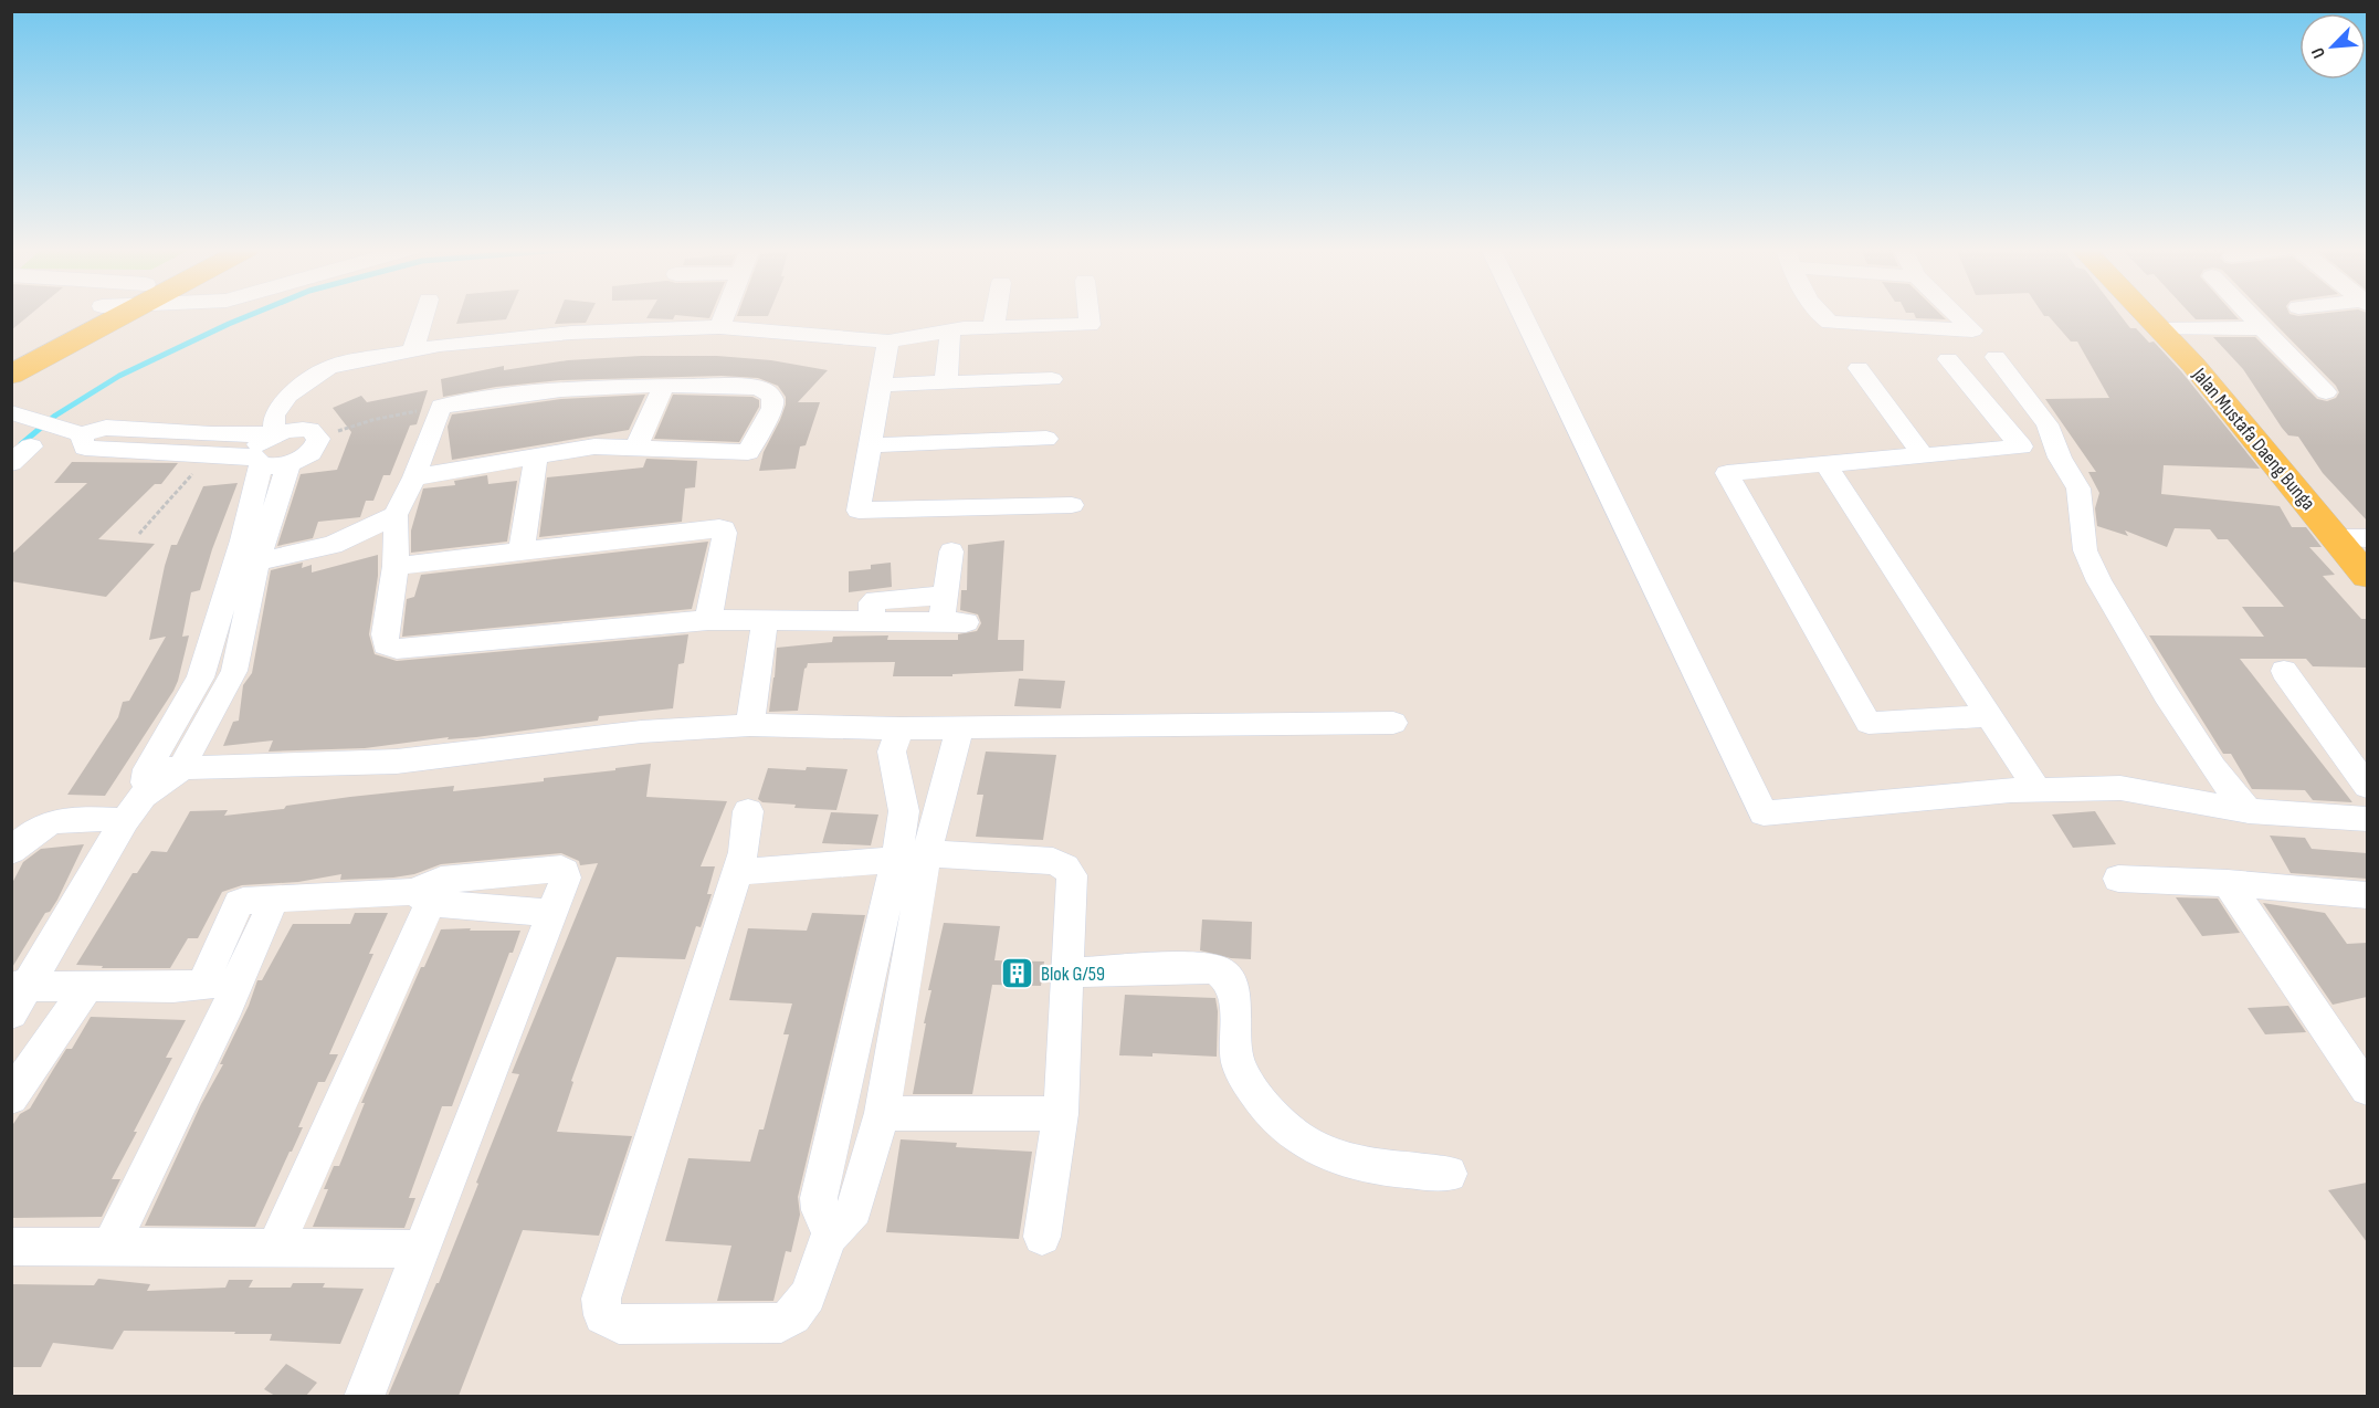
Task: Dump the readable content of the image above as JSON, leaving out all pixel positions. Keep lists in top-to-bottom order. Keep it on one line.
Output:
{"streets":{"main road":["Jalan Mustafa Daeng Bunga"]},"places":{"building":["Blok G/59"]},"north":"bottom left"}
